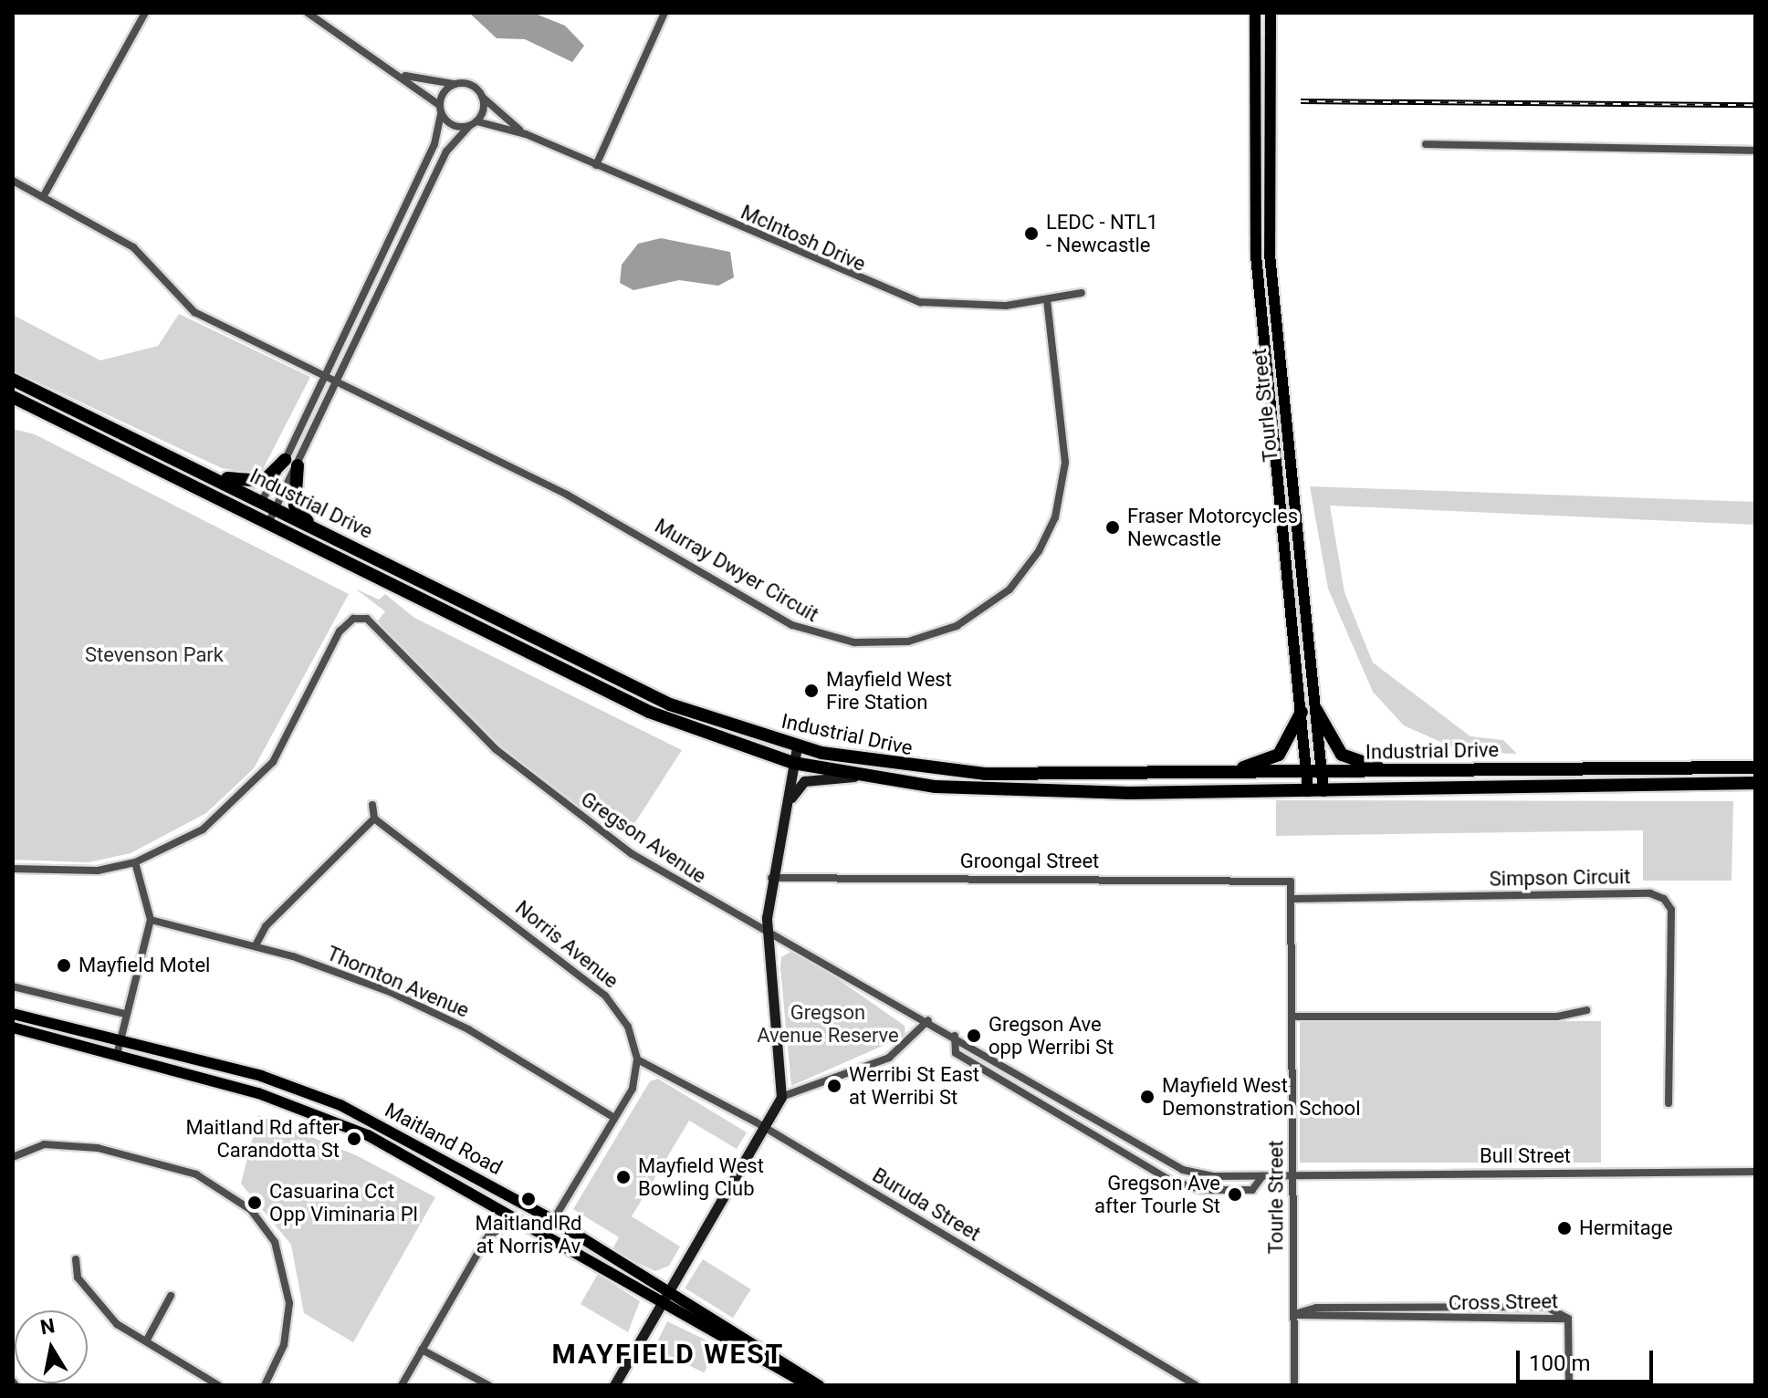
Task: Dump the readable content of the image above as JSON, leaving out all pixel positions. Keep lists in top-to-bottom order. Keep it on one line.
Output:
{"streets":{"highway":["Industrial Drive"],"main road":["Tourle Street","Maitland Road"],"street":["McIntosh Drive","Murray Dwyer Circuit","Gregson Avenue","Groongal Street","Simpson Circuit","Norris Avenue","Thornton Avenue","Bull Street","Buruda Street","Cross Street"]},"crossings":[["McIntosh Drive","Murray Dwyer Circuit"],["Tourle Street","Industrial Drive"],["Tourle Street","Gregson Avenue"],["Tourle Street","Groongal Street"],["Tourle Street","Simpson Circuit"],["Tourle Street","Bull Street"],["Tourle Street","Cross Street"],["Gregson Avenue","Bull Street"],["Norris Avenue","Buruda Street"]],"districts":["MAYFIELD WEST"],"parks":["Stevenson Park","Gregson Avenue Reserve"],"places":["LEDC - NTL1 - Newcastle","Fraser Motorcycles Newcastle","Mayfield West Fire Station","Mayfield Motel","Gregson Ave opp Werribi St","Werribi St East at Werribi St","Mayfield West Demonstration School","Maitland Rd after Carandotta St","Mayfield West Bowling Club","Gregson Ave after Tourle St","Maitland Rd at Norris Av","Casuarina Cct Opp Viminaria Pl","Hermitage"],"scale_bar":"100 m","north":"top"}
